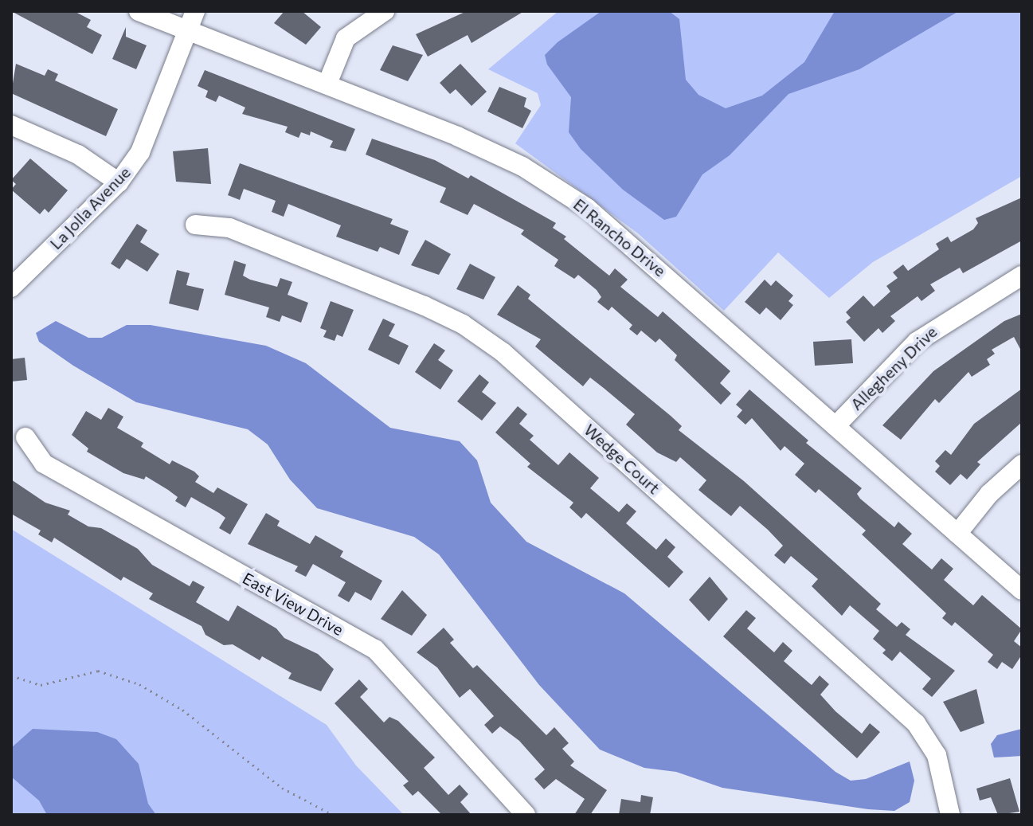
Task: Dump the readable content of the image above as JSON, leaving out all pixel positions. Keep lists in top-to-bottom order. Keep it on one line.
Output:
{"streets":{"street":["La Jolla Avenue","El Rancho Drive","Allegheny Drive","Wedge Court","East View Drive"]},"crossings":[["La Jolla Avenue","El Rancho Drive"],["El Rancho Drive","Allegheny Drive"]]}
